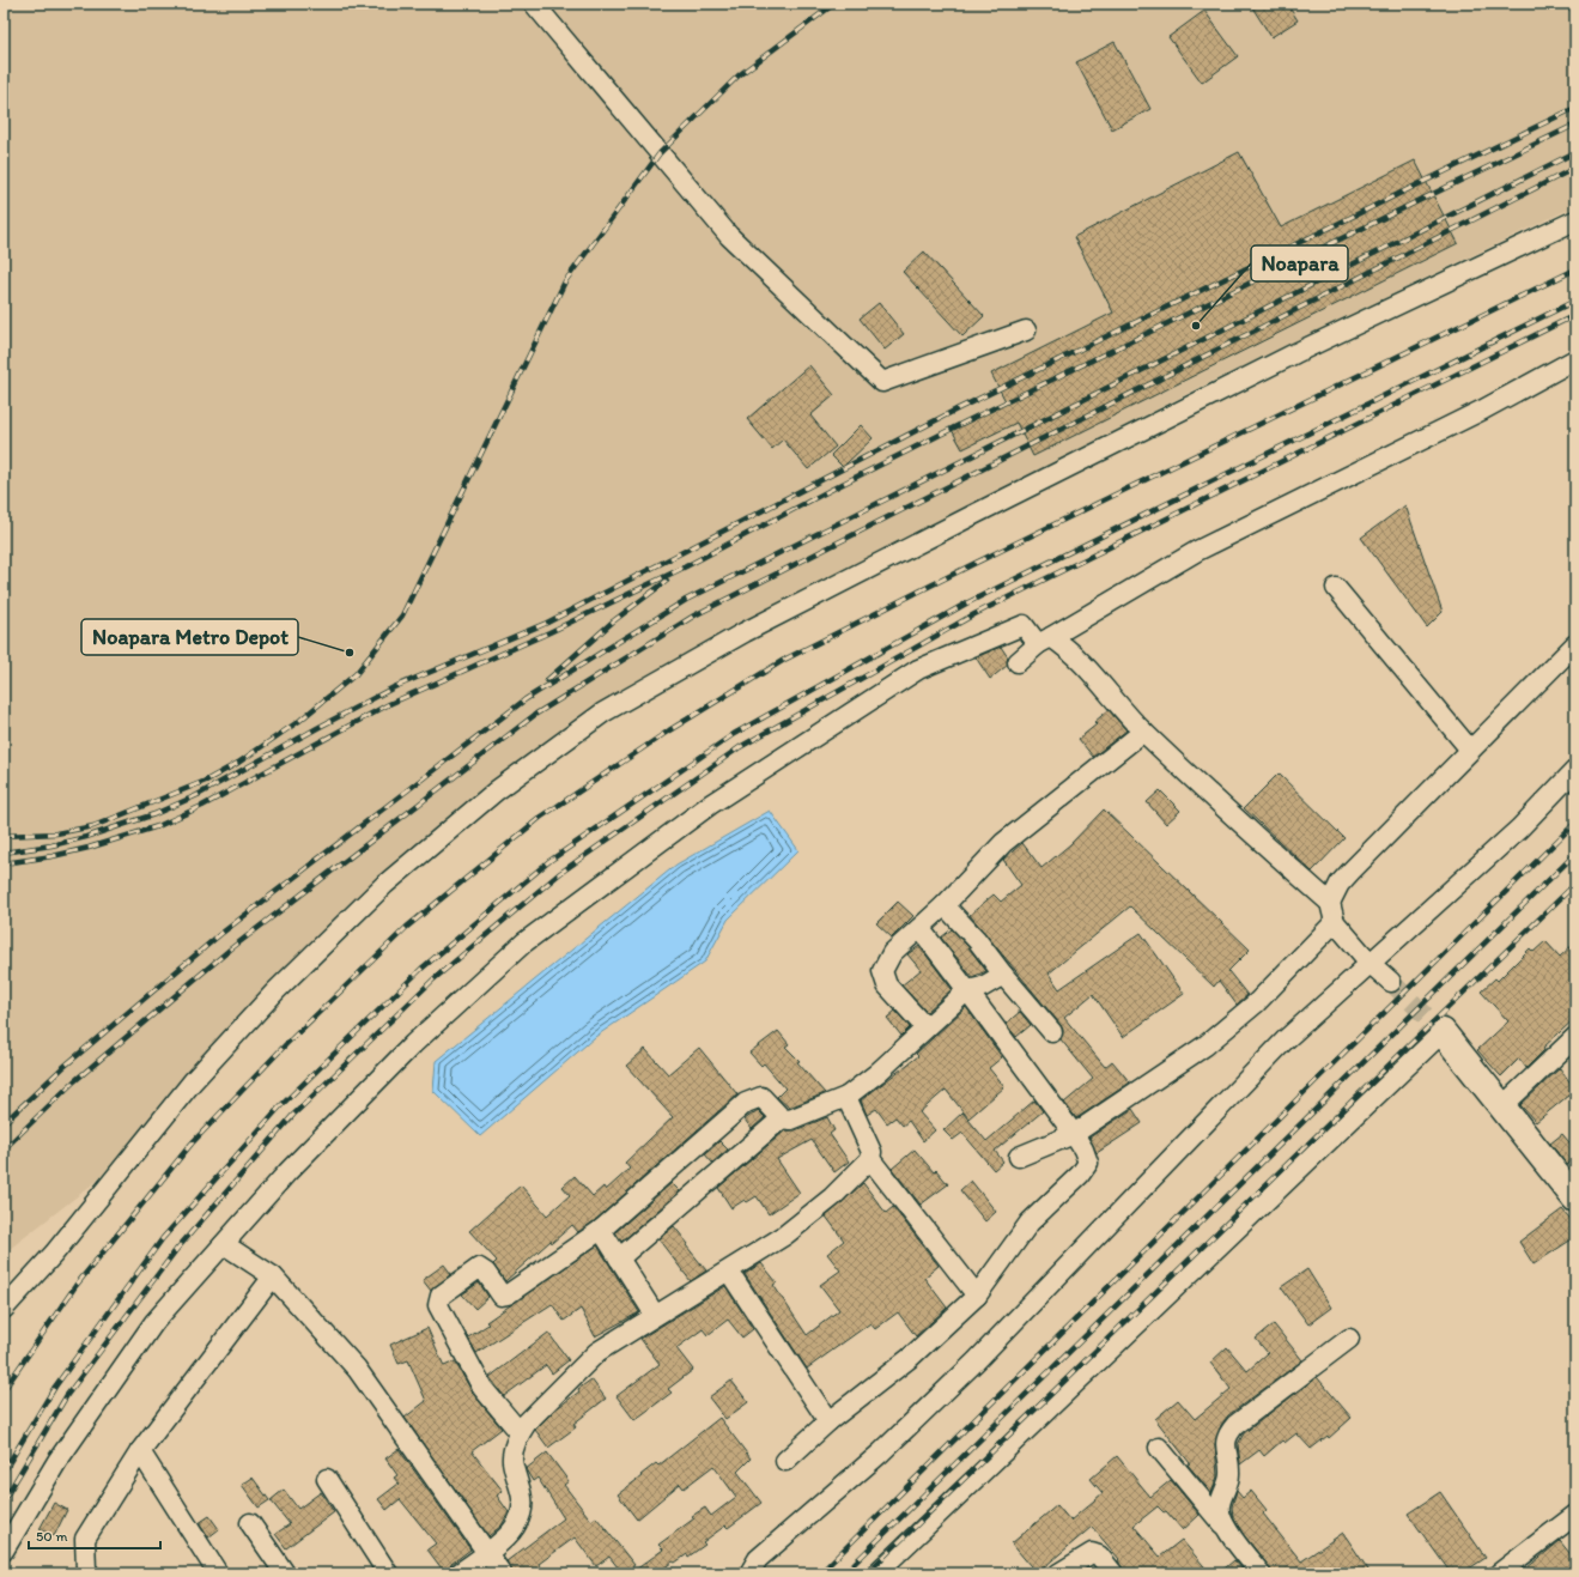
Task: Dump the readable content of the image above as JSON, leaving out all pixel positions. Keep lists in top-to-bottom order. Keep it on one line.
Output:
{"places":["Noapara","Noapara Metro Depot"],"scale_bar":"50 m"}
